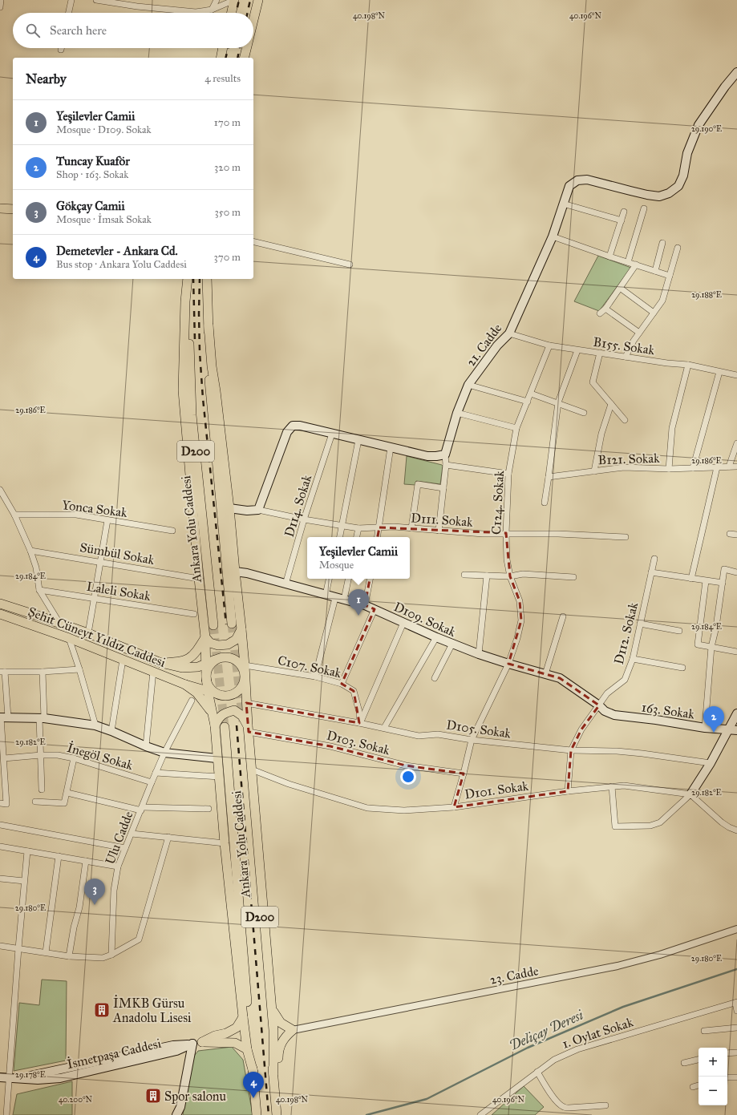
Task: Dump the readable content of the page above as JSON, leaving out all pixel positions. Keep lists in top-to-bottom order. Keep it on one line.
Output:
{"streets":{"main road":["21. Cadde","D200","Ankara Yolu Caddesi","D109. Sokak","Şehit Cüneyt Yıldız Caddesi","163. Sokak","İsmetpaşa Caddesi"],"street":["B155. Sokak","B121. Sokak","C124. Sokak","D114. Sokak","Yonca Sokak","D111. Sokak","Sümbül Sokak","Laleli Sokak","D112. Sokak","C107. Sokak","D105. Sokak","D103. Sokak","İnegöl Sokak","D101. Sokak","Ulu Cadde","23. Cadde","1. Oylat Sokak"]},"crossings":[["21. Cadde","B155. Sokak"],["B155. Sokak","C124. Sokak"],["C124. Sokak","D111. Sokak"],["C124. Sokak","D109. Sokak"],["C124. Sokak","D105. Sokak"],["C124. Sokak","D103. Sokak"],["C124. Sokak","D101. Sokak"],["D114. Sokak","D111. Sokak"],["D114. Sokak","D109. Sokak"],["Ankara Yolu Caddesi","D103. Sokak"],["D109. Sokak","D112. Sokak"],["D109. Sokak","163. Sokak"],["D112. Sokak","163. Sokak"],["D112. Sokak","D105. Sokak"],["D112. Sokak","D101. Sokak"],["C107. Sokak","D105. Sokak"],["İnegöl Sokak","Ulu Cadde"]],"water":["Deliçay Deresi"],"places":{"building":["İMKB Gürsu Anadolu Lisesi","Spor salonu"]},"page":{"search":"Search here","heading":["Nearby","4 results"],"list":[{"mark":"1","name":"Yeşilevler Camii","note":"Mosque · D109. Sokak","value":"170 m"},{"mark":"2","name":"Tuncay Kuaför","note":"Shop · 163. Sokak","value":"320 m"},{"mark":"3","name":"Gökçay Camii","note":"Mosque · İmsak Sokak","value":"350 m"},{"mark":"4","name":"Demetevler - Ankara Cd.","note":"Bus stop · Ankara Yolu Caddesi","value":"370 m"}],"popup":["Yeşilevler Camii","Mosque"],"pins":["1","2","3","4"],"map_buttons":["+","−"]},"coordinates":["40.198°N","40.196°N","29.190°E","29.188°E","29.186°E","29.184°E","29.182°E","29.180°E","29.178°E","40.200°N"]}
